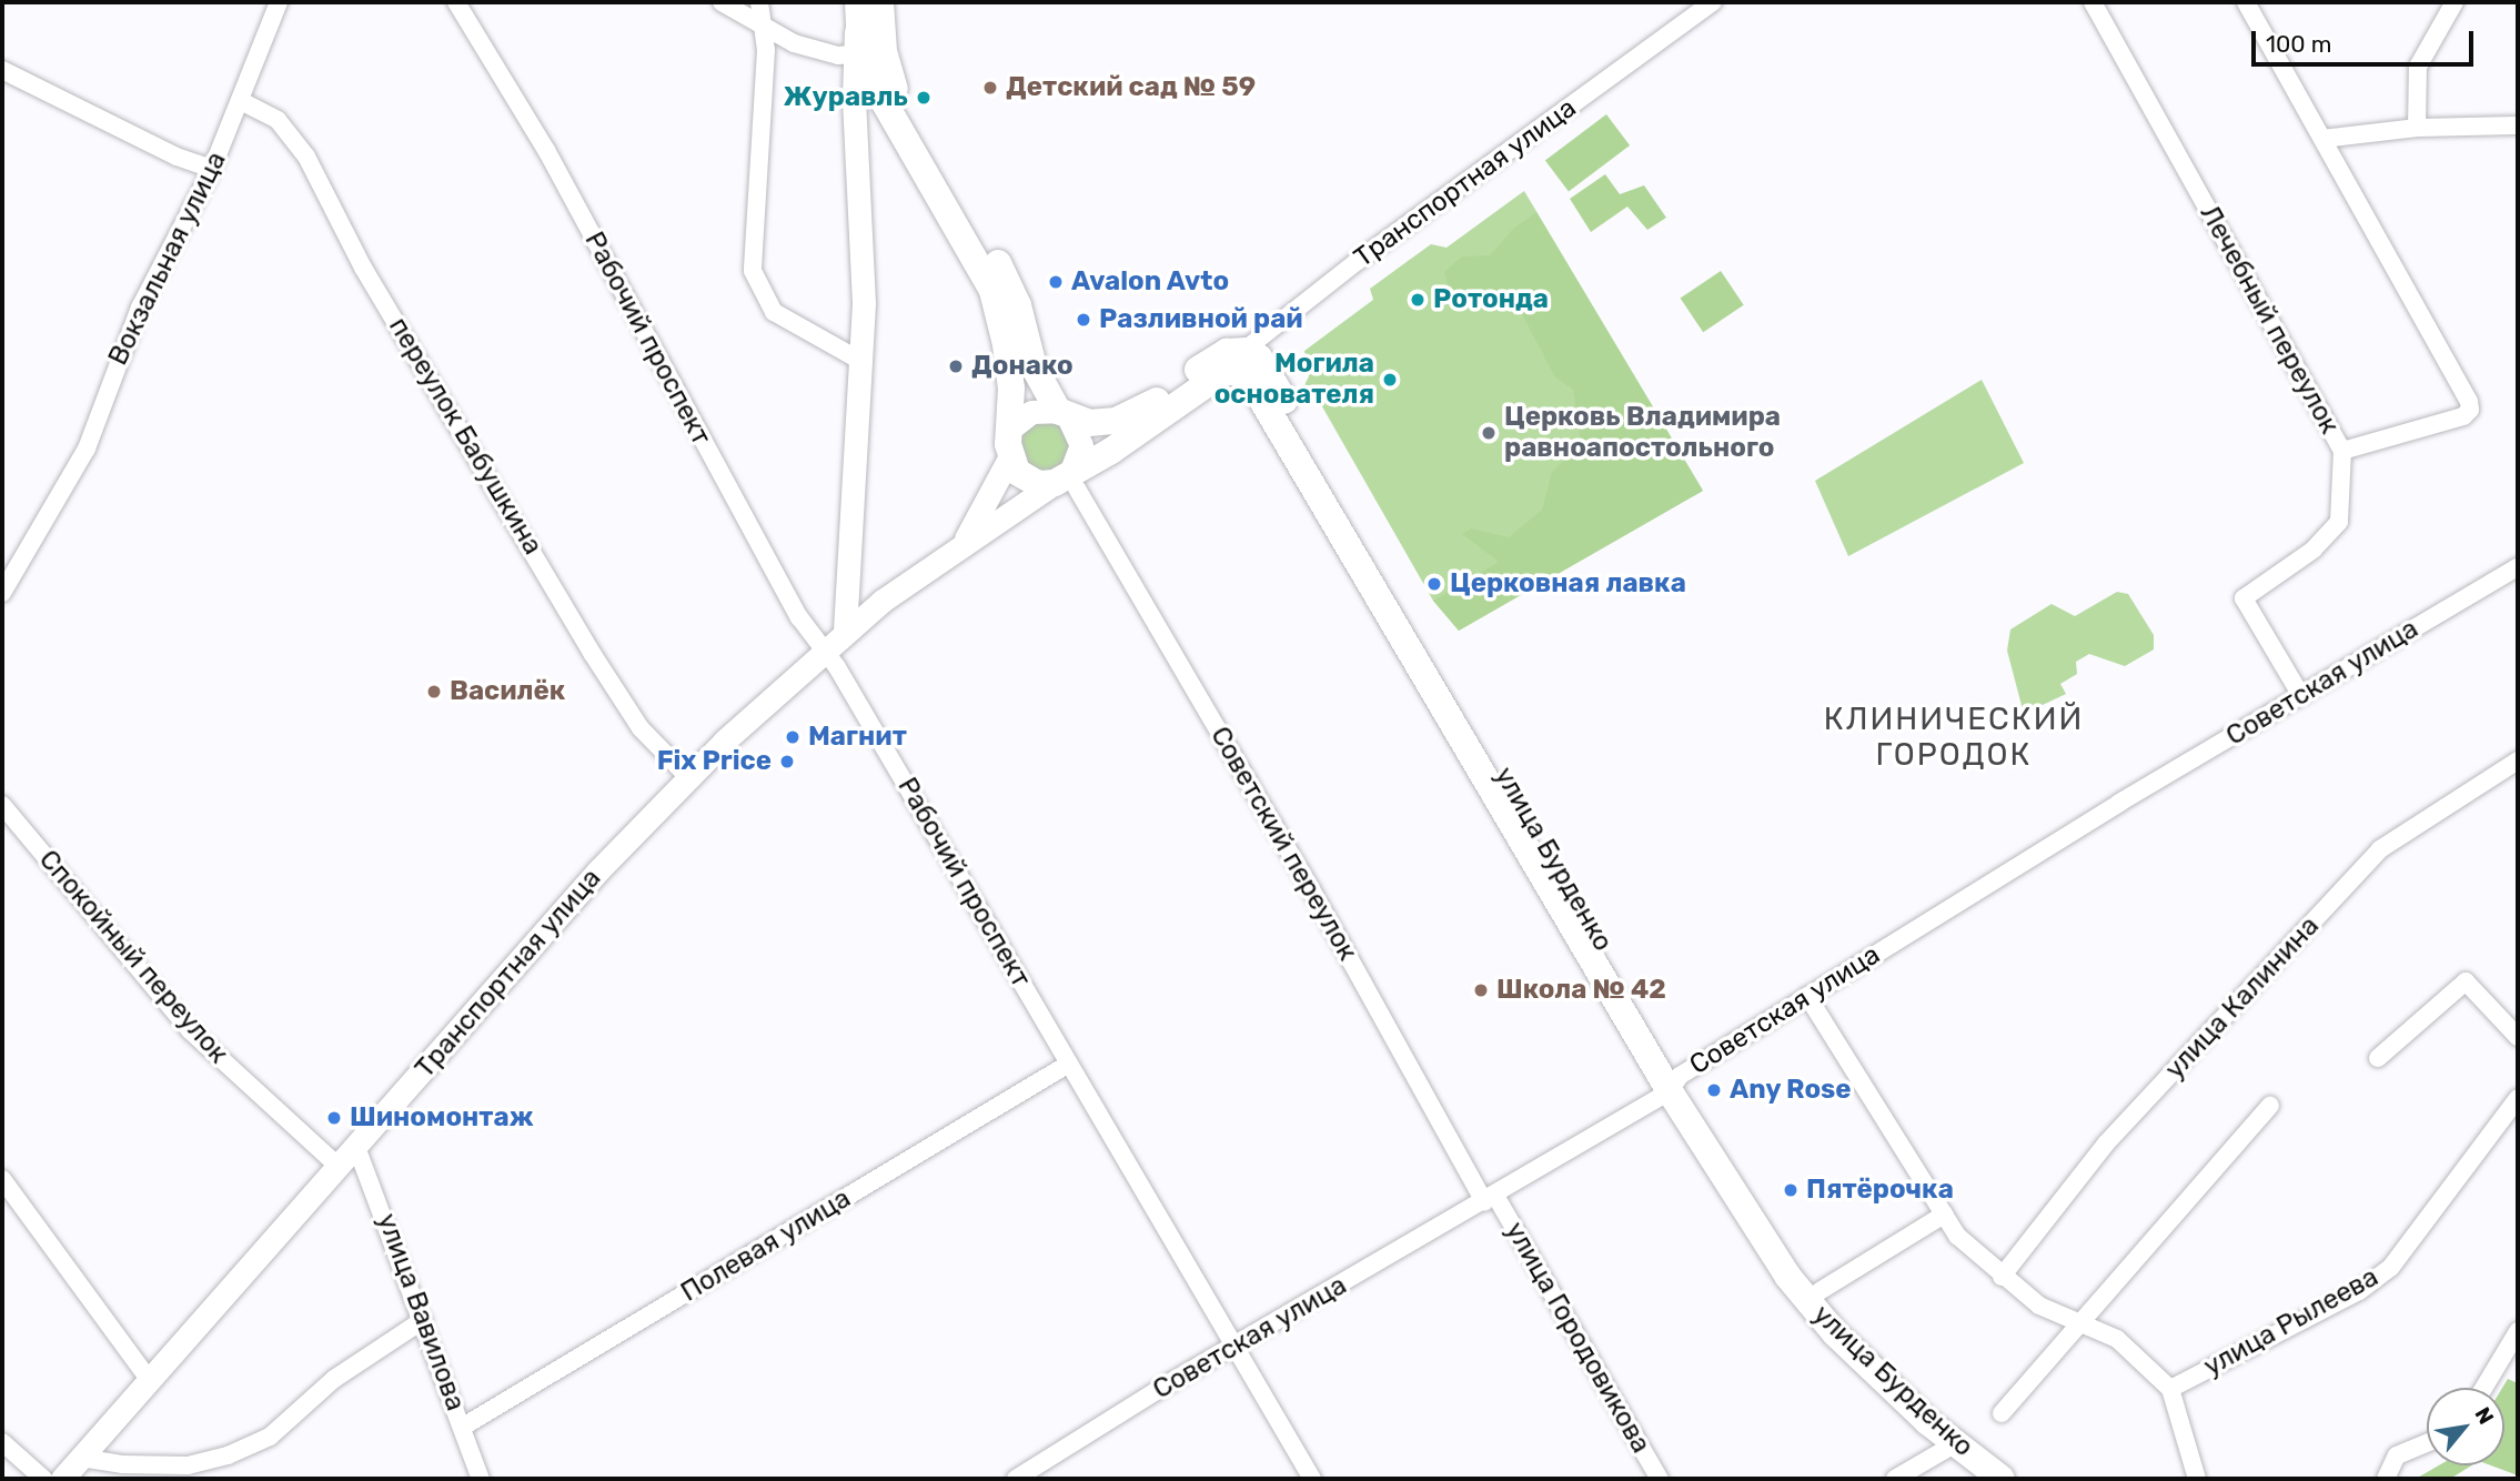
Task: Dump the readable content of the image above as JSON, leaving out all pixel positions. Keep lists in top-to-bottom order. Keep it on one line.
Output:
{"streets":{"main road":["Транспортная улица","улица Бурденко"],"street":["Вокзальная улица","Лечебный переулок","Рабочий проспект","переулок Бабушкина","Советская улица","Советский переулок","Спокойный переулок","улица Калинина","Полевая улица","улица Вавилова","улица Рылеева","улица Городовикова"]},"crossings":[["Транспортная улица","Рабочий проспект"],["Транспортная улица","переулок Бабушкина"],["Транспортная улица","Советский переулок"],["Транспортная улица","улица Бурденко"],["Транспортная улица","Спокойный переулок"],["Транспортная улица","улица Вавилова"],["Вокзальная улица","переулок Бабушкина"],["Лечебный переулок","Советская улица"],["Рабочий проспект","Советская улица"],["Рабочий проспект","Полевая улица"],["Советская улица","Советский переулок"],["Советская улица","улица Бурденко"],["Советская улица","улица Городовикова"],["Советский переулок","улица Городовикова"],["Полевая улица","улица Вавилова"]],"districts":["КЛИНИЧЕСКИЙ ГОРОДОК"],"places":["Детский сад № 59","Журавль","Avalon Avto","Ротонда","Разливной рай","Донако","Могила основателя","Церковь Владимира равноапостольного","Церковная лавка","Василёк","Магнит","Fix Price","Школа № 42","Any Rose","Шиномонтаж","Пятёрочка"],"scale_bar":"100 m","north":"top right"}
